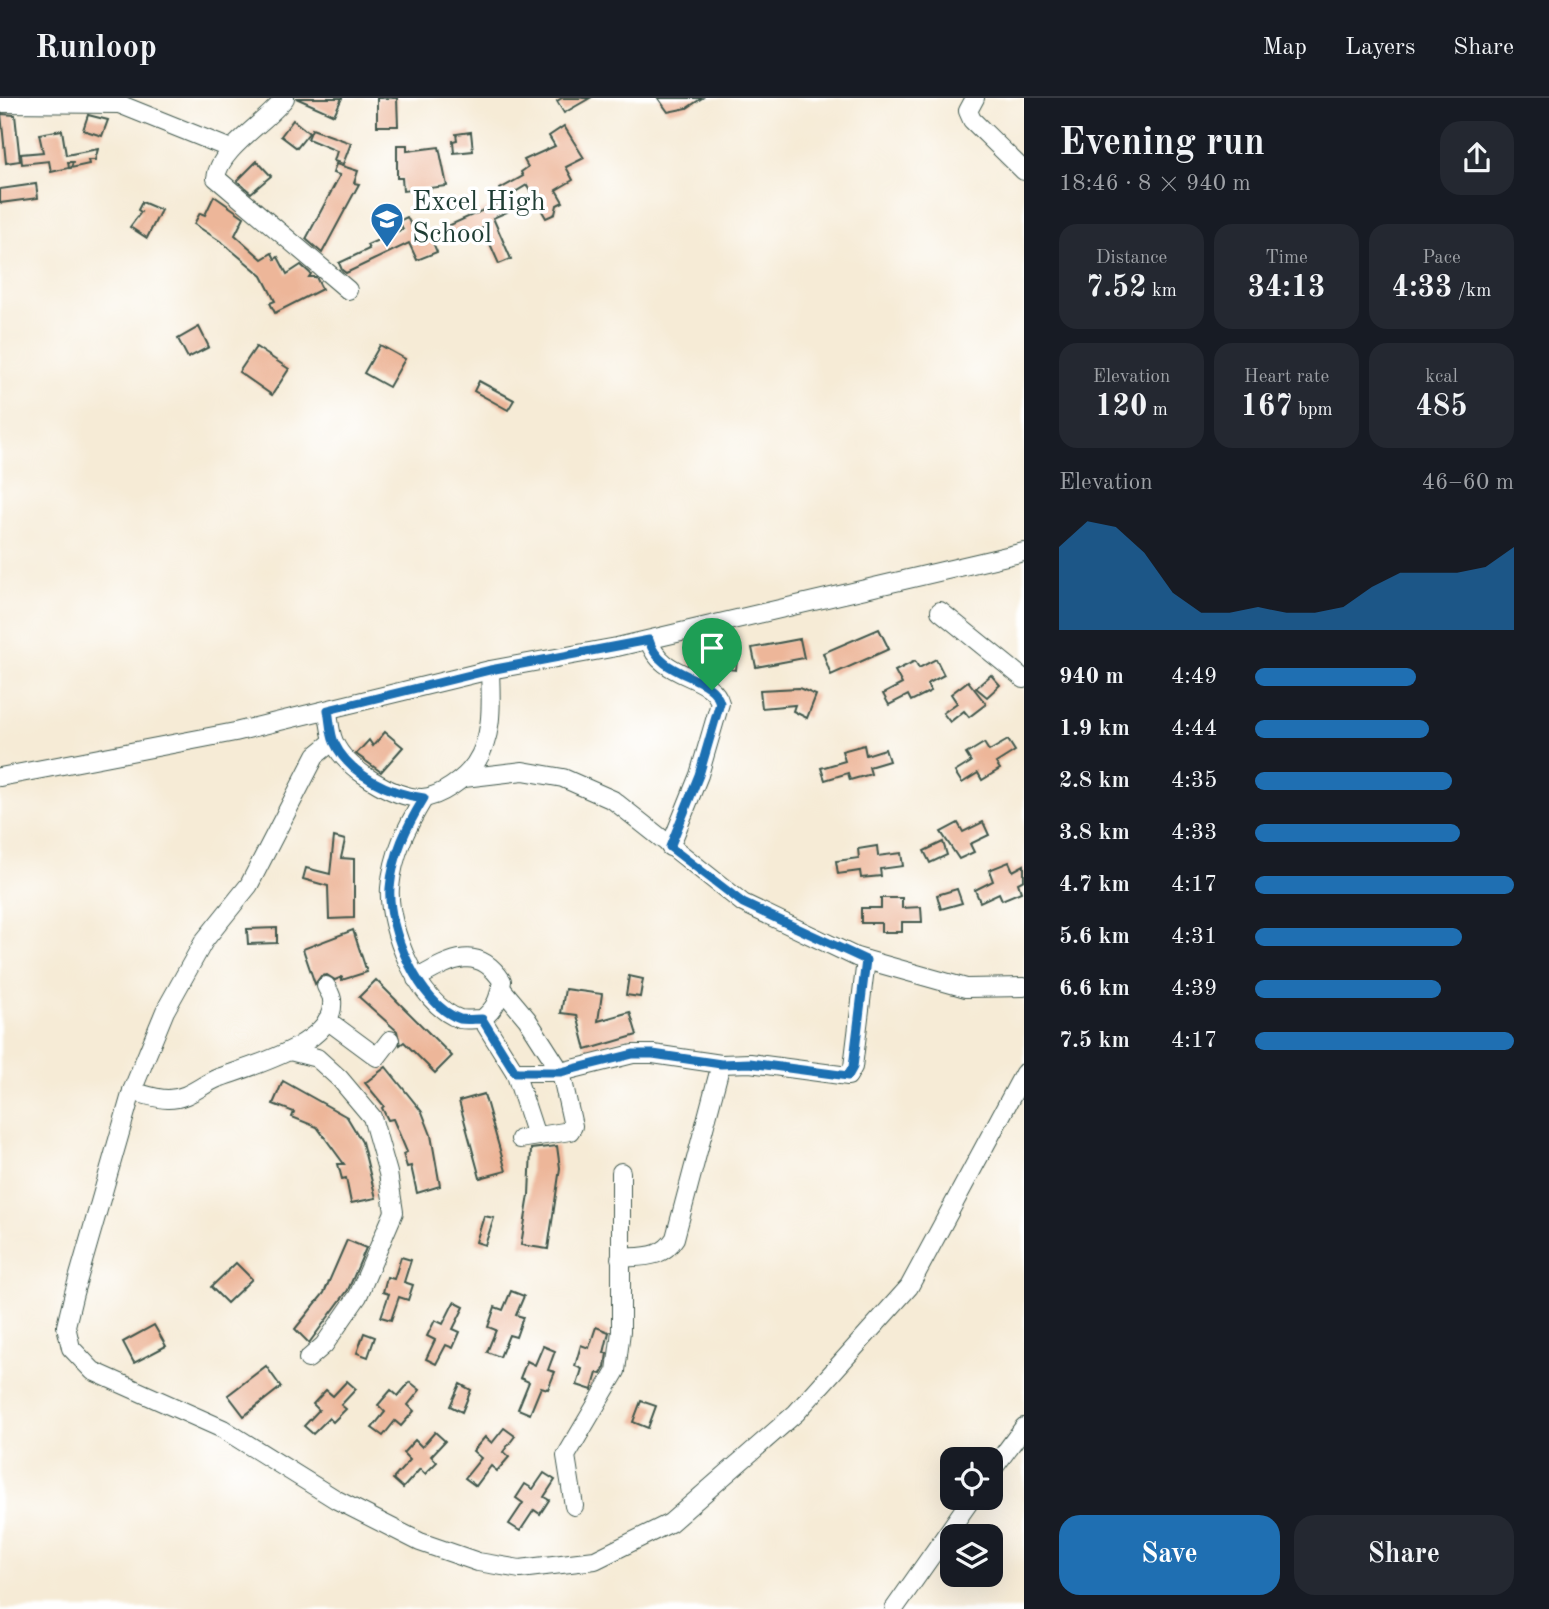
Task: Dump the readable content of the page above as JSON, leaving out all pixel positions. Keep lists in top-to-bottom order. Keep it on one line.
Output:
{"places":{"school or university":["Excel High School"]},"page":{"header":"Runloop","nav":["Map","Layers","Share"],"heading":["Evening run","18:46 · 8 × 940 m"],"stats":[["Distance","7.52 km"],["Time","34:13"],["Pace","4:33 /km"],["Elevation","120 m"],["Heart rate","167 bpm"],["kcal","485"]],"chart":["Elevation","46–60 m"],"list":[{"name":"940 m","note":"4:49"},{"name":"1.9 km","note":"4:44"},{"name":"2.8 km","note":"4:35"},{"name":"3.8 km","note":"4:33"},{"name":"4.7 km","note":"4:17"},{"name":"5.6 km","note":"4:31"},{"name":"6.6 km","note":"4:39"},{"name":"7.5 km","note":"4:17"}],"buttons":["Save","Share"]}}
